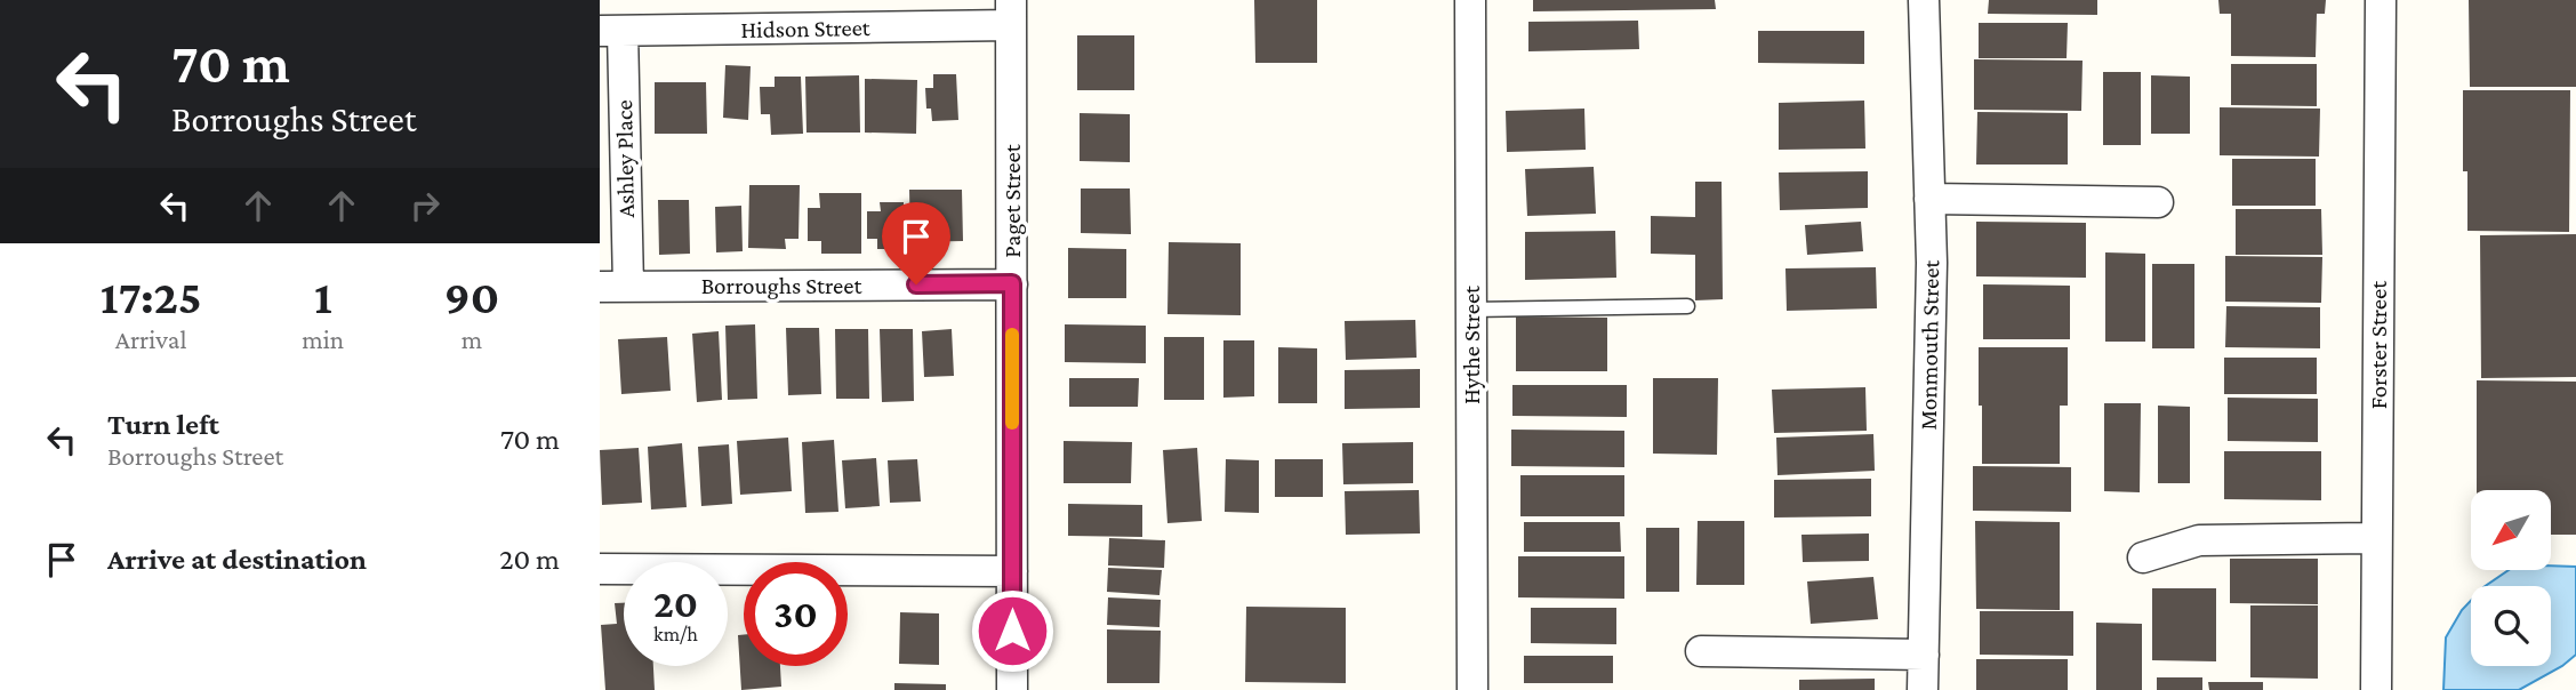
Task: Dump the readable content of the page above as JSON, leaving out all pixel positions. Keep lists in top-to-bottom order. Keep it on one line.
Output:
{"streets":{"street":["Hidson Street","Ashley Place","Paget Street","Borroughs Street","Hythe Street","Monmouth Street","Forster Street"]},"crossings":[["Hidson Street","Ashley Place"],["Hidson Street","Paget Street"],["Ashley Place","Borroughs Street"],["Paget Street","Borroughs Street"]],"north":"bottom left","page":{"turn":["70 m","Borroughs Street"],"eta":["17:25","Arrival","1","min","90","m"],"list":[{"name":"Turn left","note":"Borroughs Street","value":"70 m"},{"name":"Arrive at destination","value":"20 m"}],"speed":"20 km/h","limit":"30"}}
